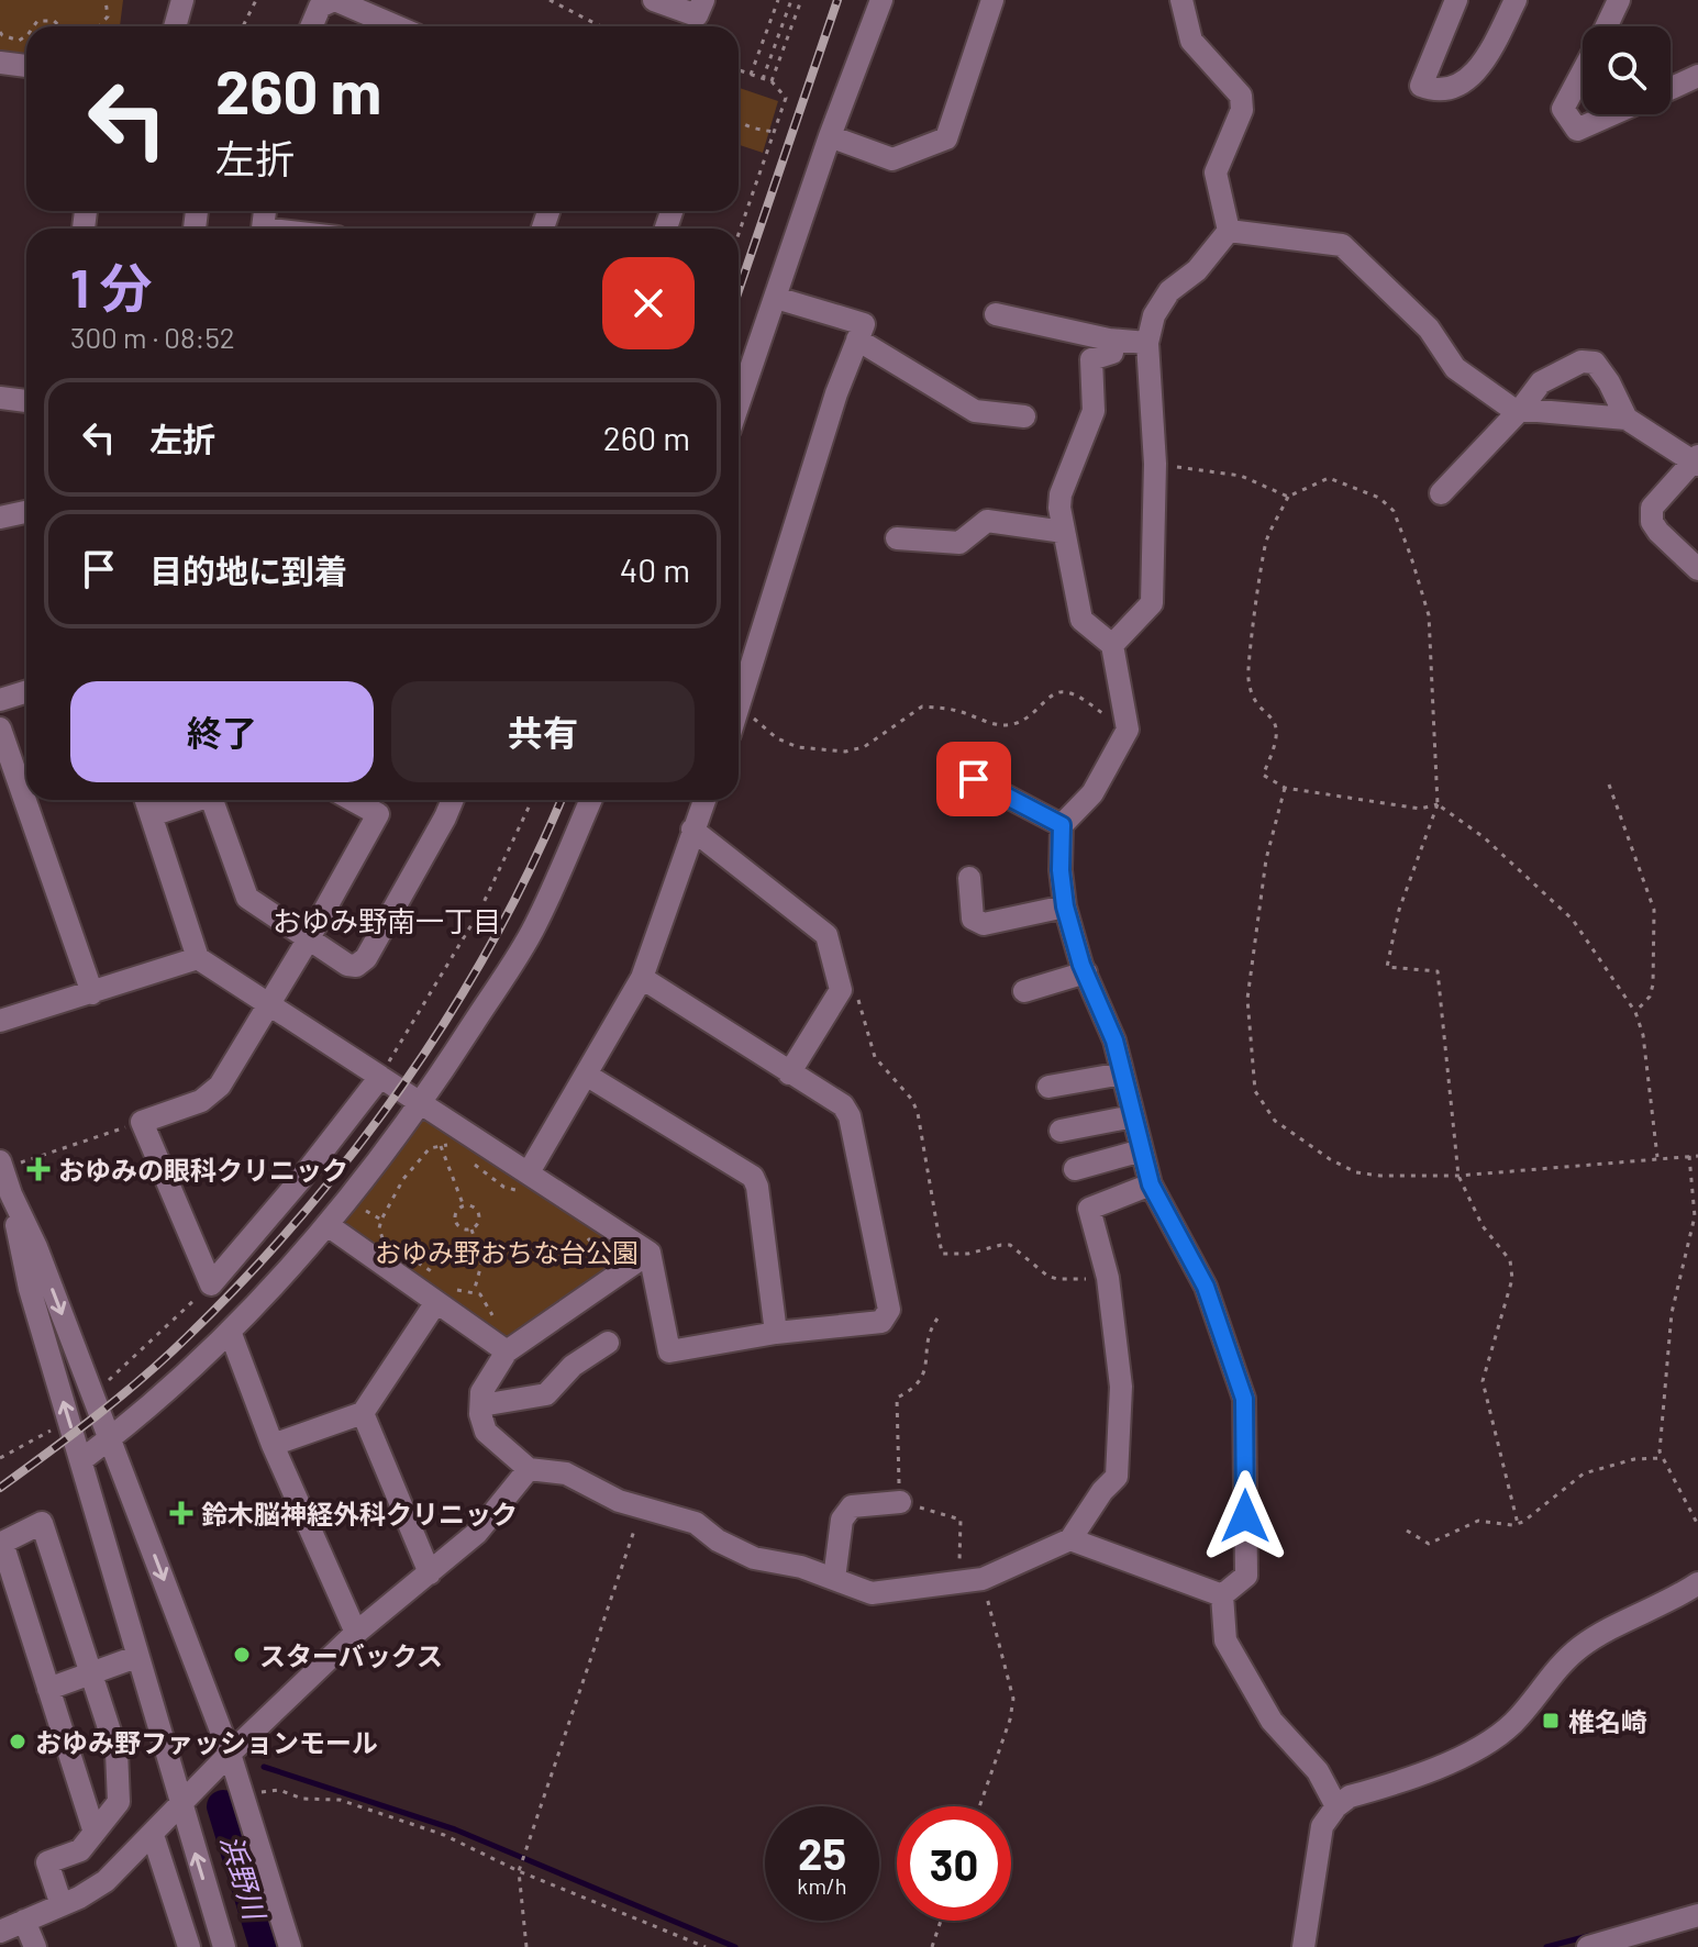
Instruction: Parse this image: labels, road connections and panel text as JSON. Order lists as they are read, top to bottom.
{
  "districts": ["おゆみ野南一丁目"],
  "water": ["浜野川"],
  "parks": ["おゆみ野おちな台公園"],
  "places": {
    "health": ["おゆみの眼科クリニック", "鈴木脳神経外科クリニック"],
    "other": ["スターバックス", "おゆみ野ファッションモール"],
    "transit": ["椎名崎"]
  },
  "page": {
    "turn": ["260 m", "左折"],
    "heading": ["1 分", "300 m · 08:52"],
    "list": [
      {
        "name": "左折",
        "value": "260 m"
      },
      {
        "name": "目的地に到着",
        "value": "40 m"
      }
    ],
    "buttons": ["終了", "共有"],
    "speed": "25 km/h",
    "limit": "30"
  }
}
